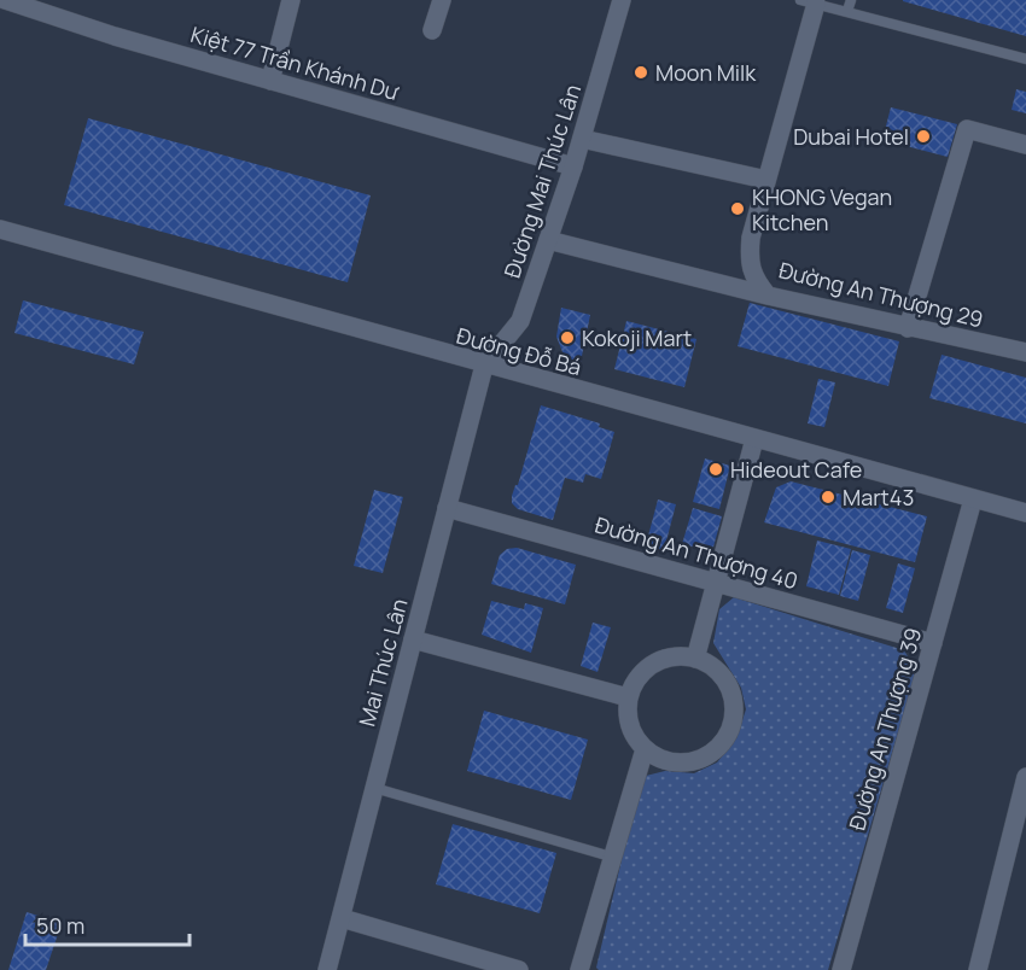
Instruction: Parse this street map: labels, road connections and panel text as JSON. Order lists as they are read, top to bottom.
{
  "streets": {
    "street": [
      "Kiệt 77 Trần Khánh Dư",
      "Đường Mai Thúc Lân",
      "Đường An Thượng 29",
      "Đường Đỗ Bá",
      "Đường An Thượng 40",
      "Mai Thúc Lân",
      "Đường An Thượng 39"
    ]
  },
  "crossings": [
    ["Kiệt 77 Trần Khánh Dư", "Đường Mai Thúc Lân"],
    ["Đường Mai Thúc Lân", "Đường Đỗ Bá"],
    ["Đường Mai Thúc Lân", "Mai Thúc Lân"],
    ["Đường Đỗ Bá", "Mai Thúc Lân"],
    ["Đường Đỗ Bá", "Đường An Thượng 39"],
    ["Đường An Thượng 40", "Mai Thúc Lân"],
    ["Đường An Thượng 40", "Đường An Thượng 39"]
  ],
  "places": [
    "Moon Milk",
    "Dubai Hotel",
    "KHONG Vegan Kitchen",
    "Kokoji Mart",
    "Hideout Cafe",
    "Mart43"
  ],
  "scale_bar": "50 m"
}
